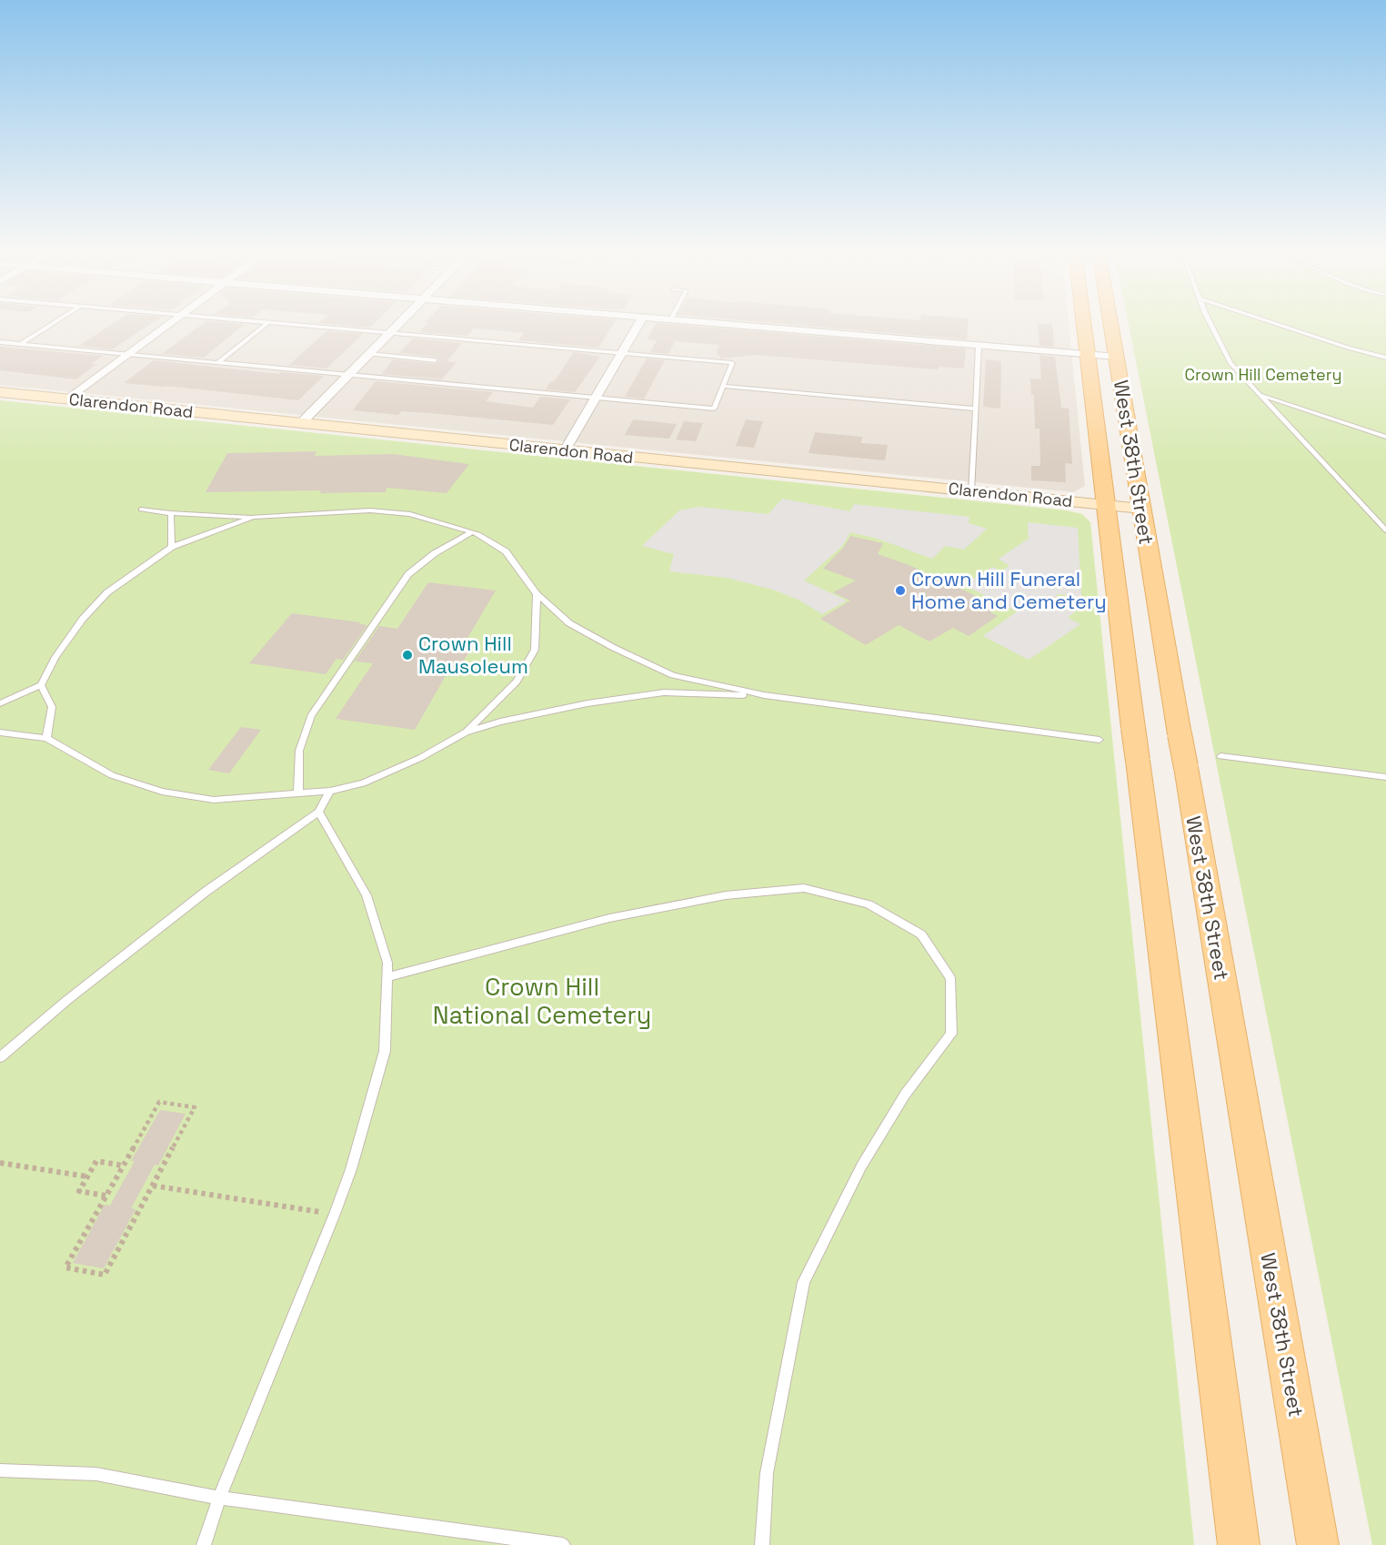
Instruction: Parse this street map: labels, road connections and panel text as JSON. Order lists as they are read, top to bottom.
{
  "streets": {
    "main road": ["West 38th Street"],
    "street": ["Clarendon Road"]
  },
  "crossings": [
    ["Clarendon Road", "West 38th Street"]
  ],
  "parks": ["Crown Hill Cemetery", "Crown Hill National Cemetery"],
  "places": ["Crown Hill Funeral Home and Cemetery", "Crown Hill Mausoleum"]
}
